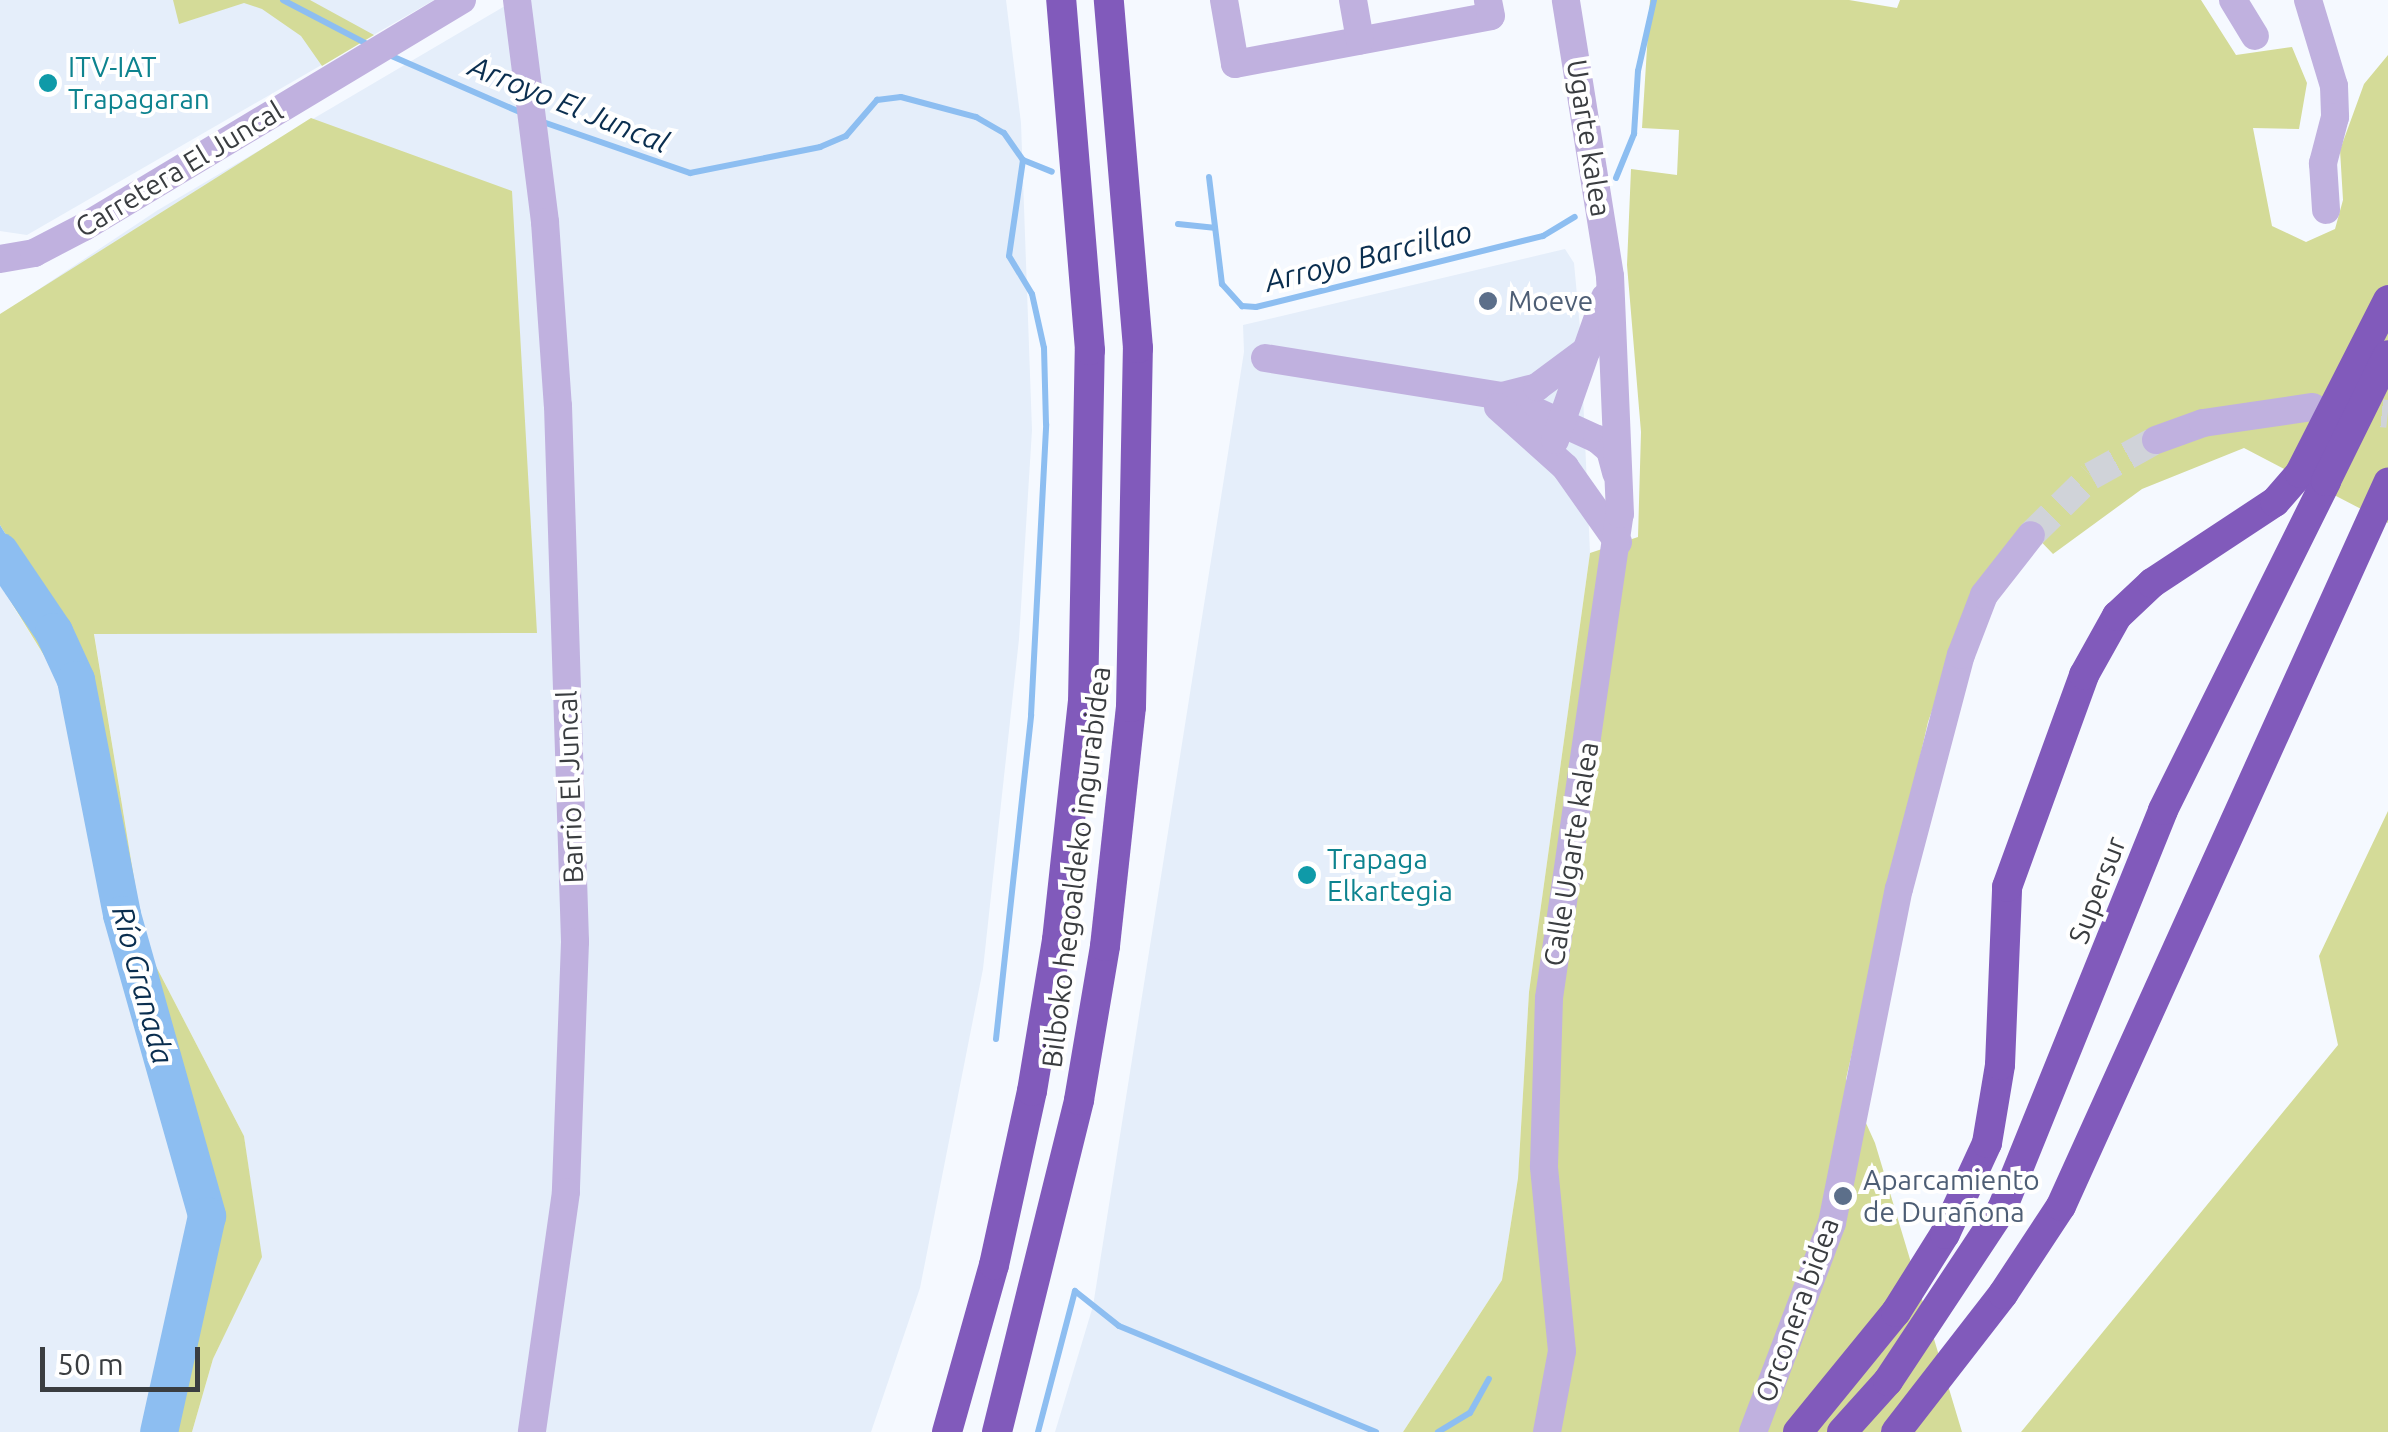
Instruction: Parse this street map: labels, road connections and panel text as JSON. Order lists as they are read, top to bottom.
{
  "streets": {
    "highway": ["Bilboko hegoaldeko ingurabidea", "Supersur"],
    "street": [
      "Ugarte kalea",
      "Carretera El Juncal",
      "Barrio El Juncal",
      "Calle Ugarte kalea",
      "Orconera bidea"
    ]
  },
  "crossings": [
    ["Ugarte kalea", "Calle Ugarte kalea"]
  ],
  "water": ["Arroyo El Juncal", "Arroyo Barcillao", "Río Granada"],
  "places": [
    "ITV-IAT Trapagaran",
    "Moeve",
    "Trapaga Elkartegia",
    "Aparcamiento de Durañona"
  ],
  "scale_bar": "50 m"
}
